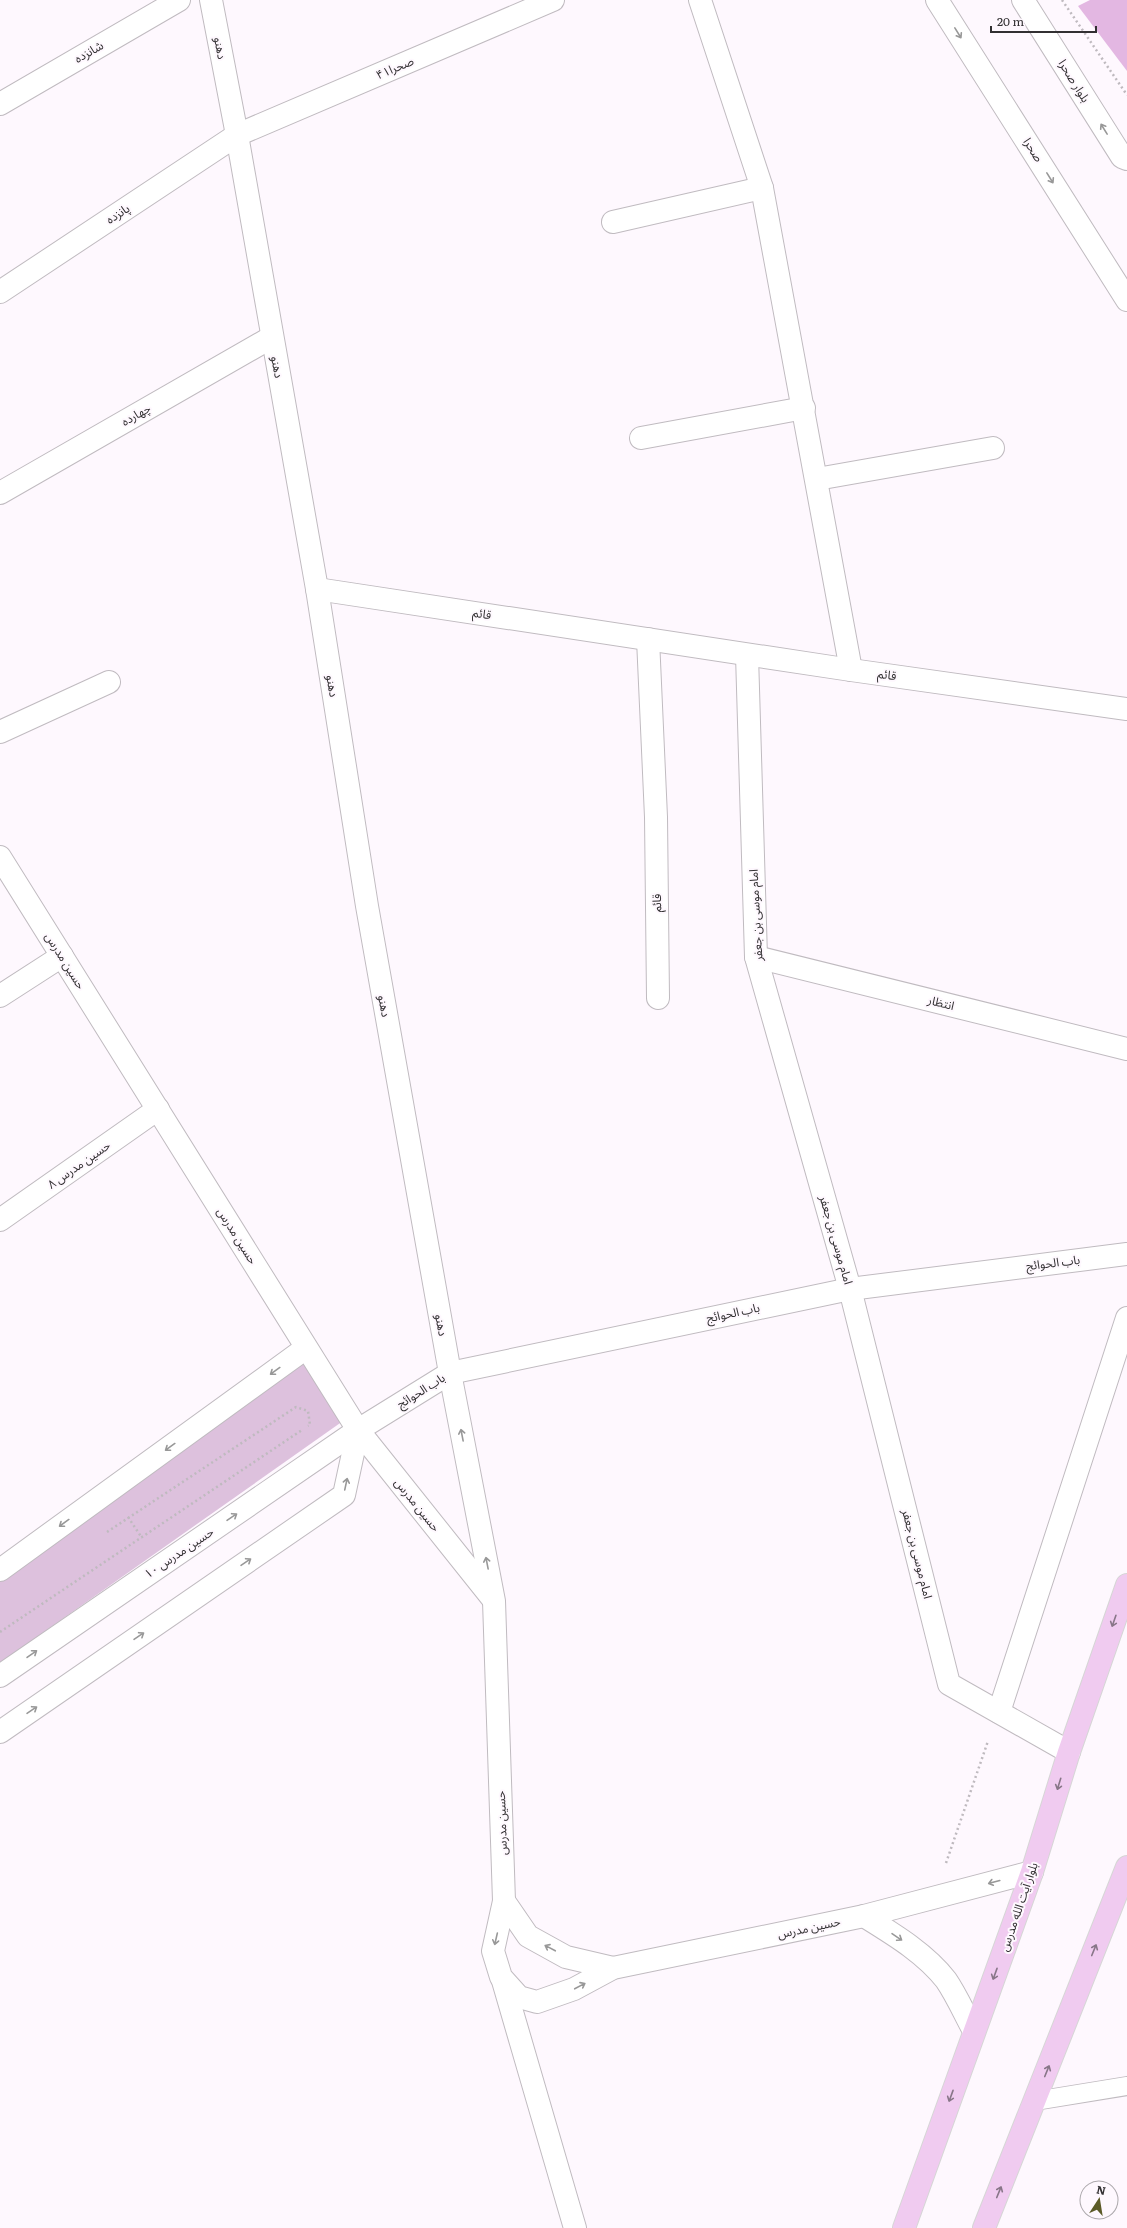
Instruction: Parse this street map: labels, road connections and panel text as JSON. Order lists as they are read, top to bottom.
{
  "streets": {
    "main road": ["بلوار آیت الله مدرس"],
    "street": [
      "دهنو",
      "شانزده",
      "صحرا۴۱",
      "بلوار صحرا",
      "صحرا",
      "پانزده",
      "چهارده",
      "قائم",
      "امام موسی بن جعفر",
      "حسین مدرس",
      "انتظار",
      "حسین مدرس ۸",
      "باب الحوائج",
      "حسین مدرس ۱۰"
    ]
  },
  "crossings": [
    ["دهنو", "صحرا۴۱"],
    ["دهنو", "پانزده"],
    ["دهنو", "چهارده"],
    ["دهنو", "قائم"],
    ["دهنو", "حسین مدرس"],
    ["دهنو", "باب الحوائج"],
    ["صحرا۴۱", "پانزده"],
    ["قائم", "امام موسی بن جعفر"],
    ["امام موسی بن جعفر", "انتظار"],
    ["امام موسی بن جعفر", "باب الحوائج"],
    ["امام موسی بن جعفر", "بلوار آیت الله مدرس"],
    ["حسین مدرس", "حسین مدرس ۸"],
    ["حسین مدرس", "باب الحوائج"],
    ["حسین مدرس", "حسین مدرس ۱۰"],
    ["حسین مدرس", "بلوار آیت الله مدرس"],
    ["باب الحوائج", "حسین مدرس ۱۰"]
  ],
  "one_way": ["بلوار صحرا", "صحرا"],
  "scale_bar": "20 m",
  "north": "top"
}
